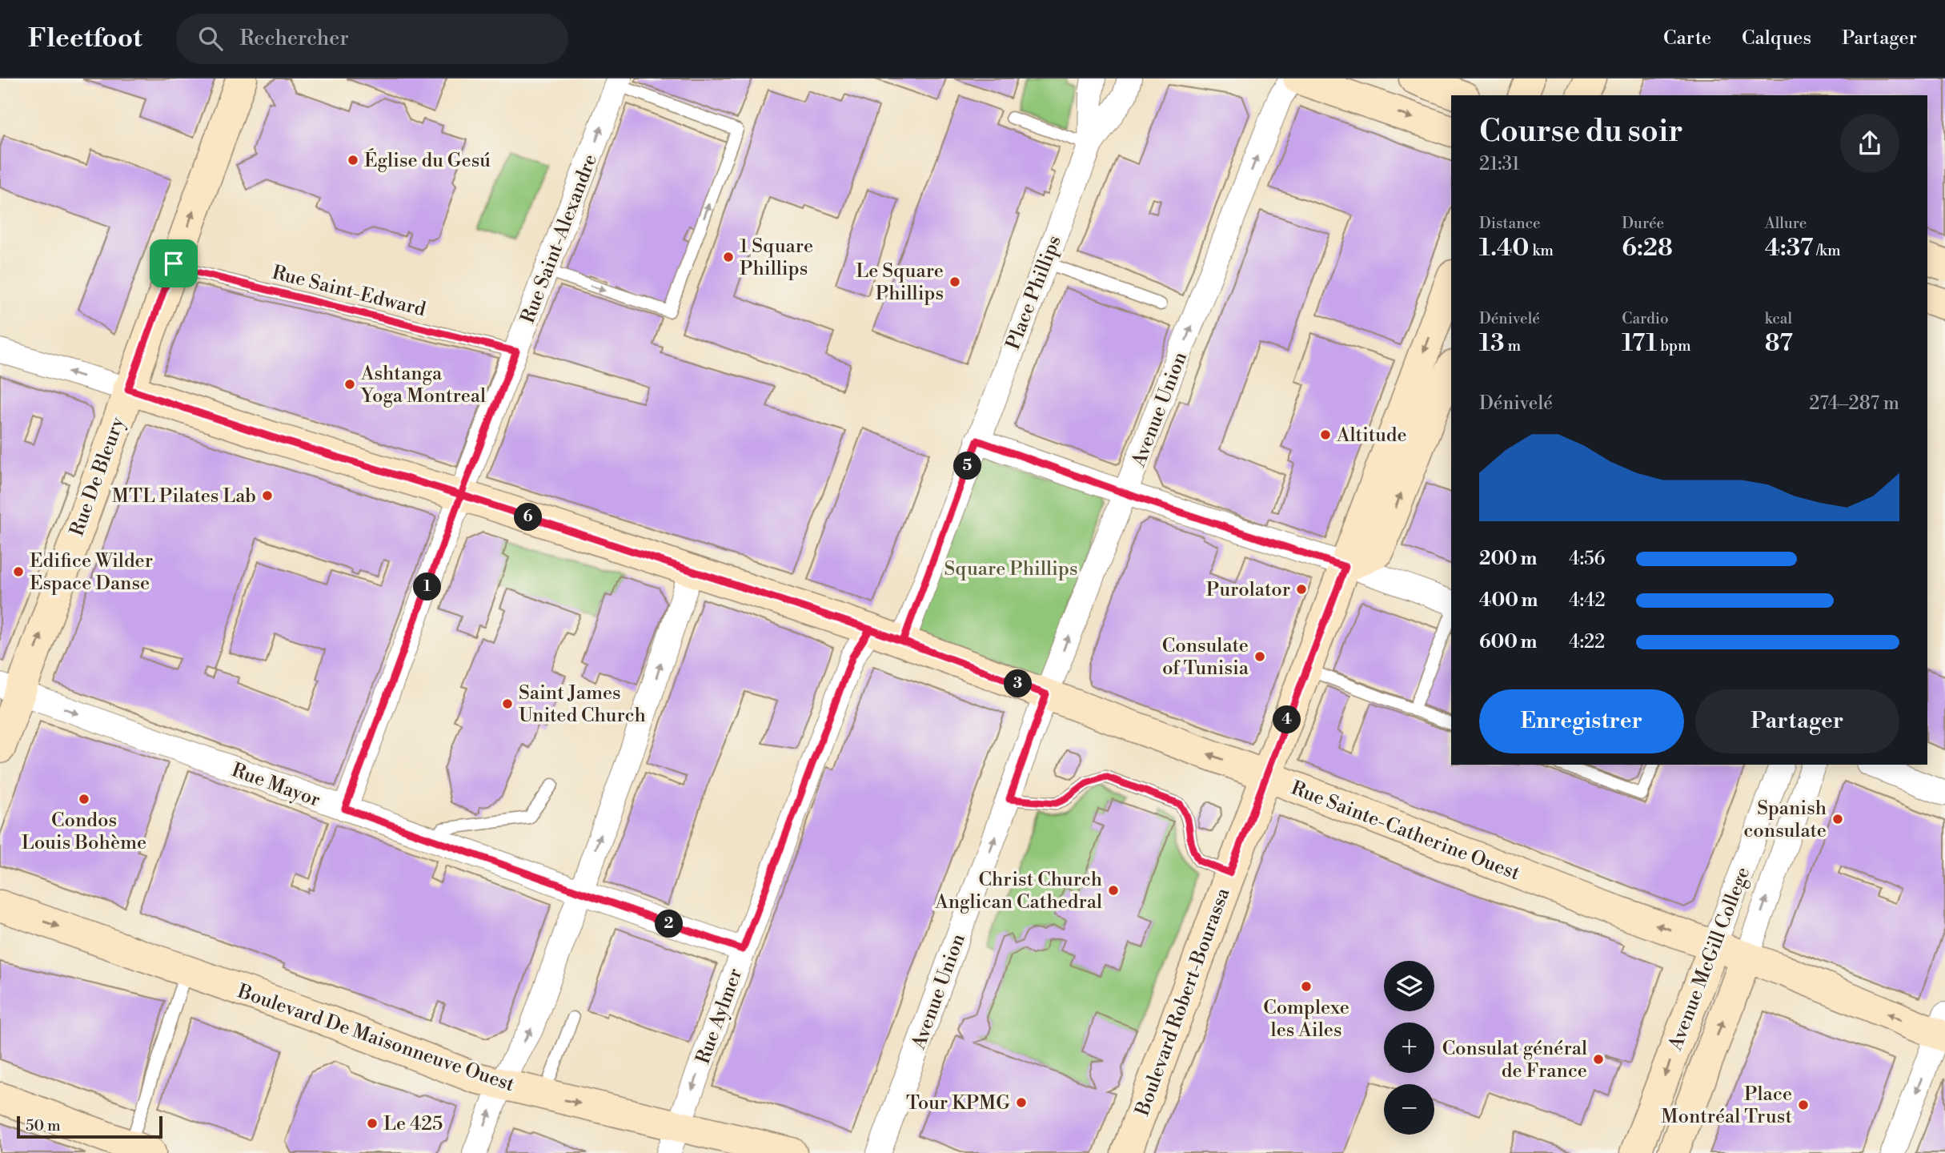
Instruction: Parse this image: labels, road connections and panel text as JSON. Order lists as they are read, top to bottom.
{
  "streets": {
    "street": [
      "Rue Saint-Alexandre",
      "Place Phillips",
      "Avenue Union",
      "Rue De Bleury",
      "Rue Mayor",
      "Rue Sainte-Catherine Ouest",
      "Avenue McGill College",
      "Boulevard Robert-Bourassa",
      "Rue Aylmer",
      "Boulevard De Maisonneuve Ouest"
    ],
    "lane": ["Rue Saint-Edward"]
  },
  "crossings": [
    ["Rue Saint-Alexandre", "Rue Saint-Edward"],
    ["Rue Saint-Alexandre", "Rue Mayor"],
    ["Rue Saint-Alexandre", "Rue Sainte-Catherine Ouest"],
    ["Rue Saint-Edward", "Rue De Bleury"],
    ["Place Phillips", "Rue Sainte-Catherine Ouest"],
    ["Avenue Union", "Rue Sainte-Catherine Ouest"],
    ["Rue De Bleury", "Rue Mayor"],
    ["Rue De Bleury", "Rue Sainte-Catherine Ouest"],
    ["Rue Mayor", "Rue Aylmer"],
    ["Rue Sainte-Catherine Ouest", "Avenue McGill College"],
    ["Rue Sainte-Catherine Ouest", "Boulevard Robert-Bourassa"],
    ["Rue Sainte-Catherine Ouest", "Rue Aylmer"],
    ["Rue Aylmer", "Boulevard De Maisonneuve Ouest"]
  ],
  "one_way": ["Avenue Union", "Rue De Bleury", "Rue Mayor"],
  "parks": ["Square Phillips"],
  "places": [
    "Église du Gesú",
    "1 Square Phillips",
    "Le Square Phillips",
    "Ashtanga Yoga Montreal",
    "Altitude",
    "MTL Pilates Lab",
    "Edifice Wilder Espace Danse",
    "Purolator",
    "Consulate of Tunisia",
    "Saint James United Church",
    "Condos Louis Bohème",
    "Spanish consulate",
    "Christ Church Anglican Cathedral",
    "Complexe les Ailes",
    "Consulat général de France",
    "Tour KPMG",
    "Place Montréal Trust",
    "Le 425"
  ],
  "scale_bar": "50 m",
  "page": {
    "header": "Fleetfoot",
    "search": "Rechercher",
    "nav": ["Carte", "Calques", "Partager"],
    "heading": ["Course du soir", "21:31"],
    "stats": [
      ["Distance", "1.40 km"],
      ["Durée", "6:28"],
      ["Allure", "4:37 /km"],
      ["Dénivelé", "13 m"],
      ["Cardio", "171 bpm"],
      ["kcal", "87"]
    ],
    "chart": ["Dénivelé", "274–287 m"],
    "pins": [
      "5",
      "6",
      "1",
      "3",
      "4",
      "2"
    ],
    "list": [
      {
        "name": "200 m",
        "note": "4:56"
      },
      {
        "name": "400 m",
        "note": "4:42"
      },
      {
        "name": "600 m",
        "note": "4:22"
      }
    ],
    "buttons": ["Enregistrer", "Partager"],
    "map_buttons": ["+", "−"],
    "scale": "50 m"
  }
}
